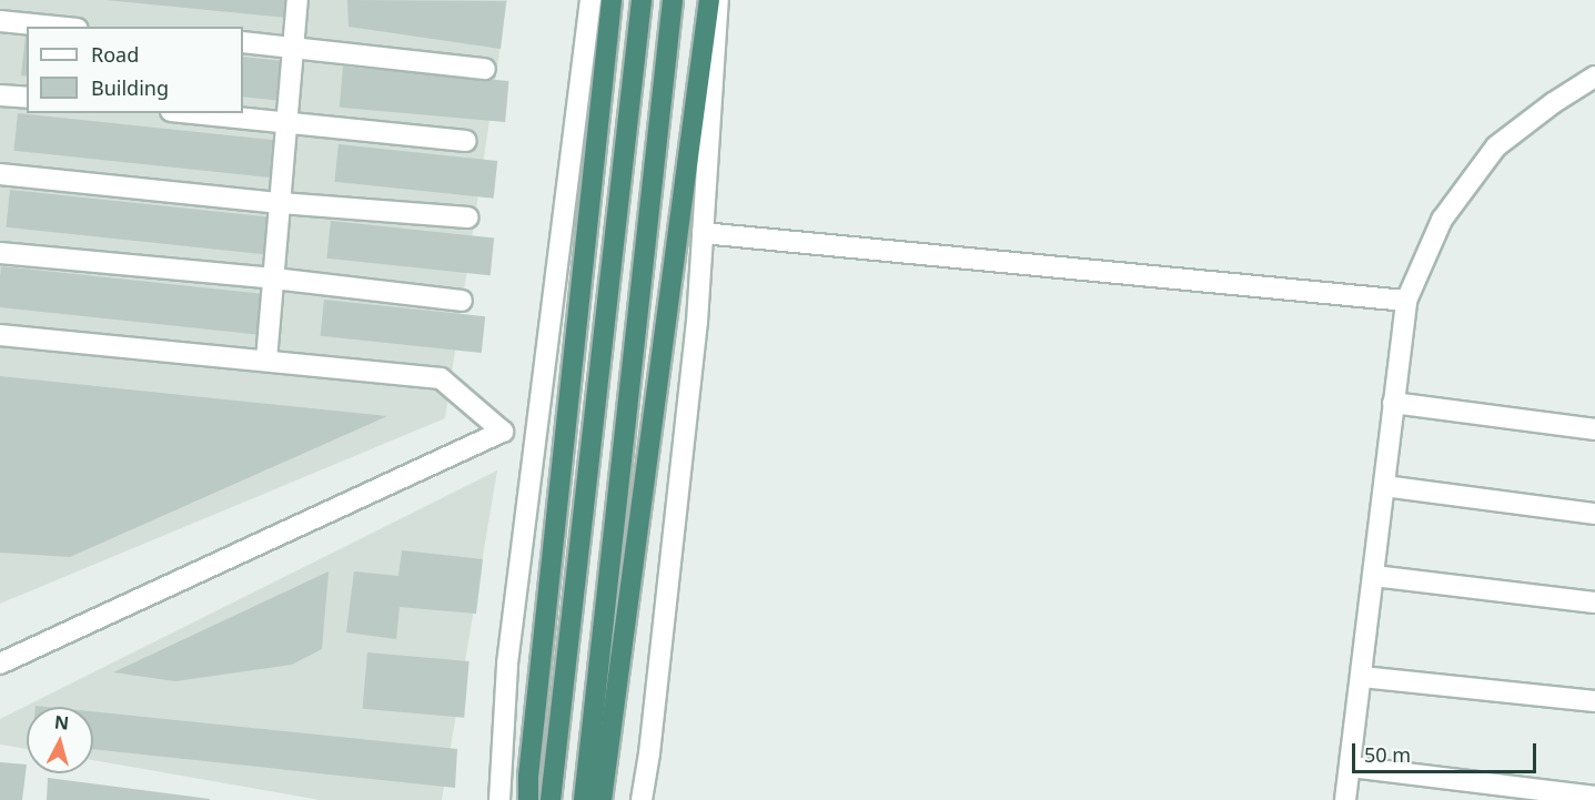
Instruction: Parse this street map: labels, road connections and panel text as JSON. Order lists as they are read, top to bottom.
{
  "legend": ["Road", "Building"],
  "scale_bar": "50 m",
  "north": "top"
}
